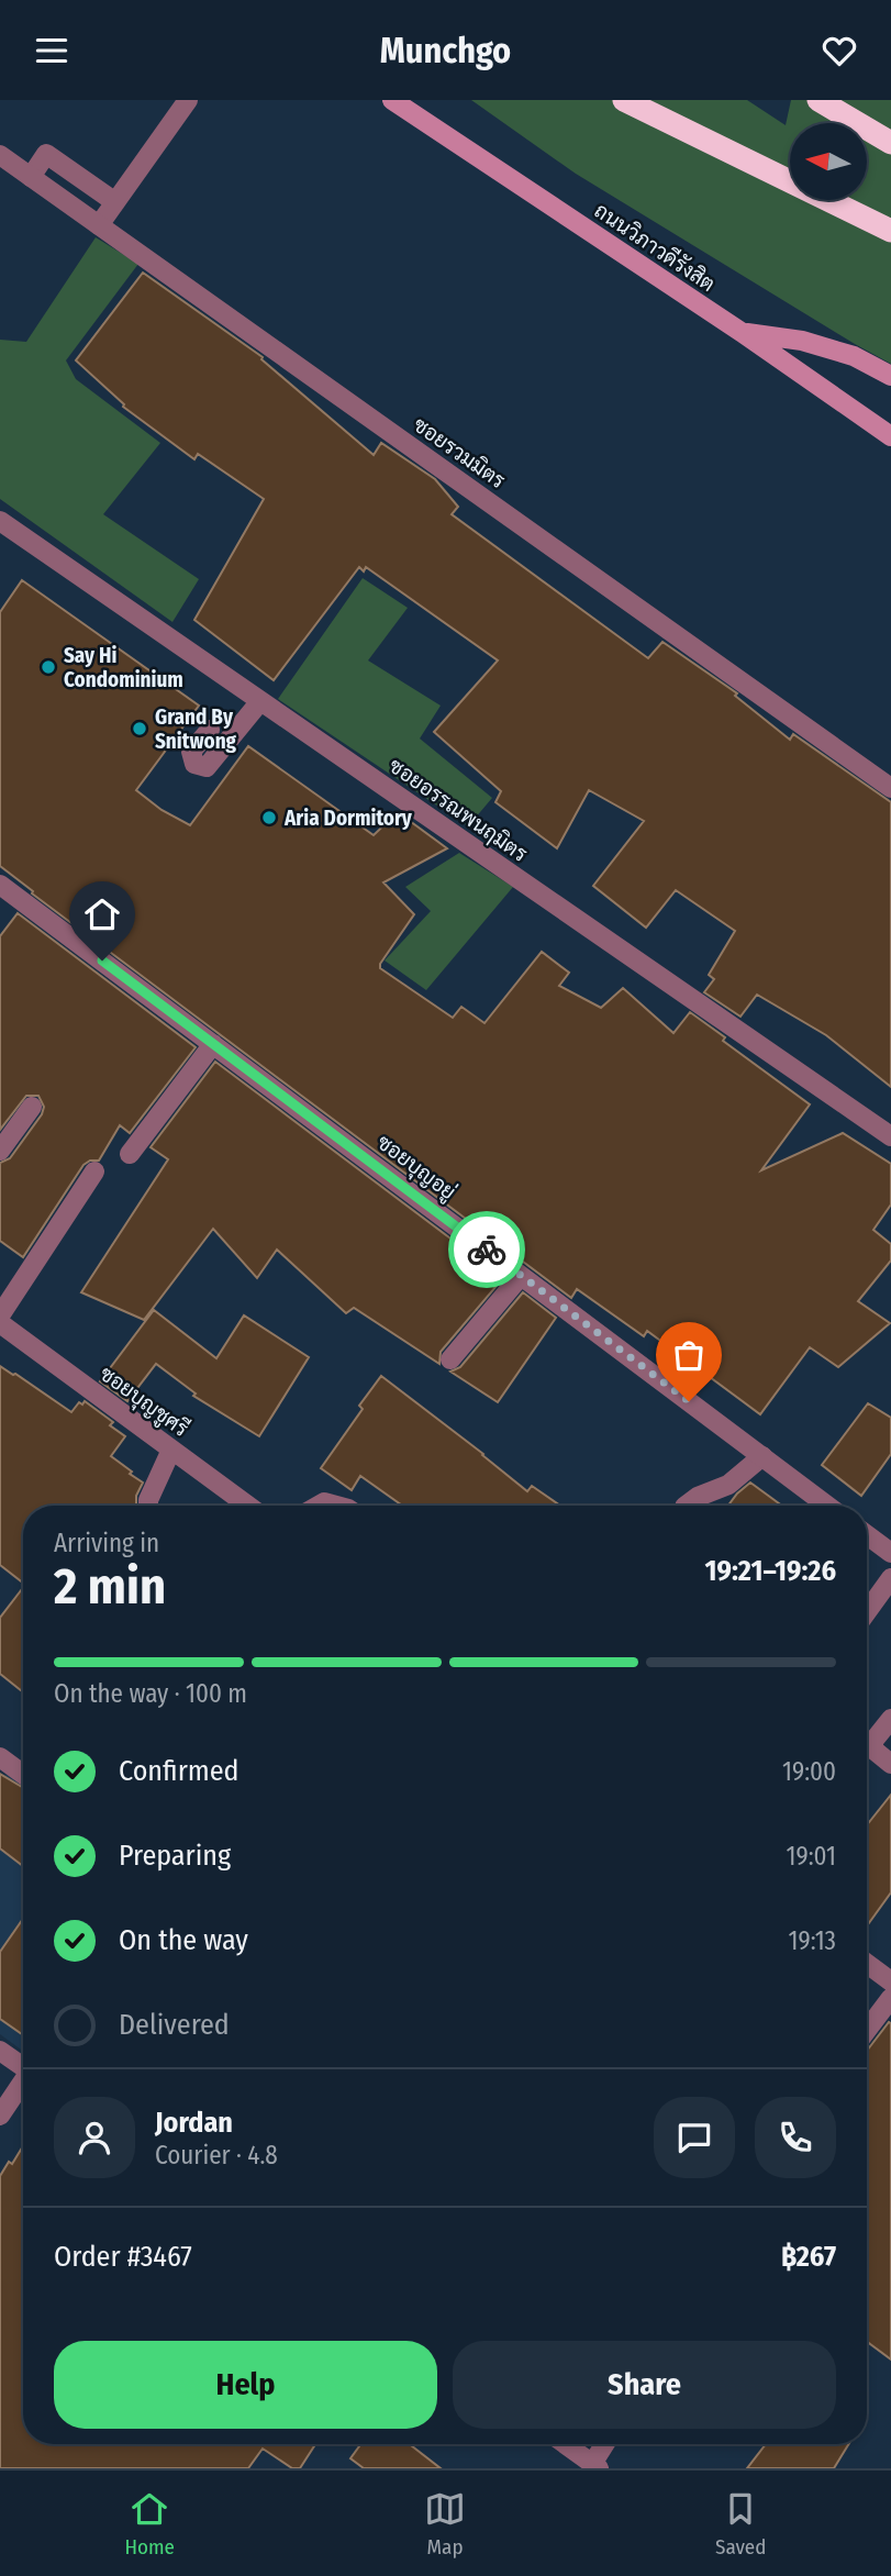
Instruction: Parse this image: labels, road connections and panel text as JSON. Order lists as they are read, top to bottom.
{
  "streets": {
    "main road": ["ถนนวิภาวดีรังสิต"],
    "street": [
      "ซอยรวมมิตร",
      "ซอยอรรณพนฤมิตร",
      "ซอยบุญอยู่",
      "ซอยบุญชูศรี"
    ]
  },
  "places": ["Say Hi Condominium", "Grand By Snitwong", "Aria Dormitory"],
  "north": "left",
  "page": {
    "header": "Munchgo",
    "heading": ["2 min", "Arriving in", "19:21–19:26"],
    "panel": [
      "Jordan",
      "Courier · 4.8",
      "Order #3467",
      "฿267"
    ],
    "bar": "On the way · 100 m",
    "list": [
      ["Confirmed", "19:00"],
      ["Preparing", "19:01"],
      ["On the way", "19:13"],
      "Delivered"
    ],
    "buttons": ["Help", "Share"],
    "tabs": ["Home", "Map", "Saved"]
  }
}
